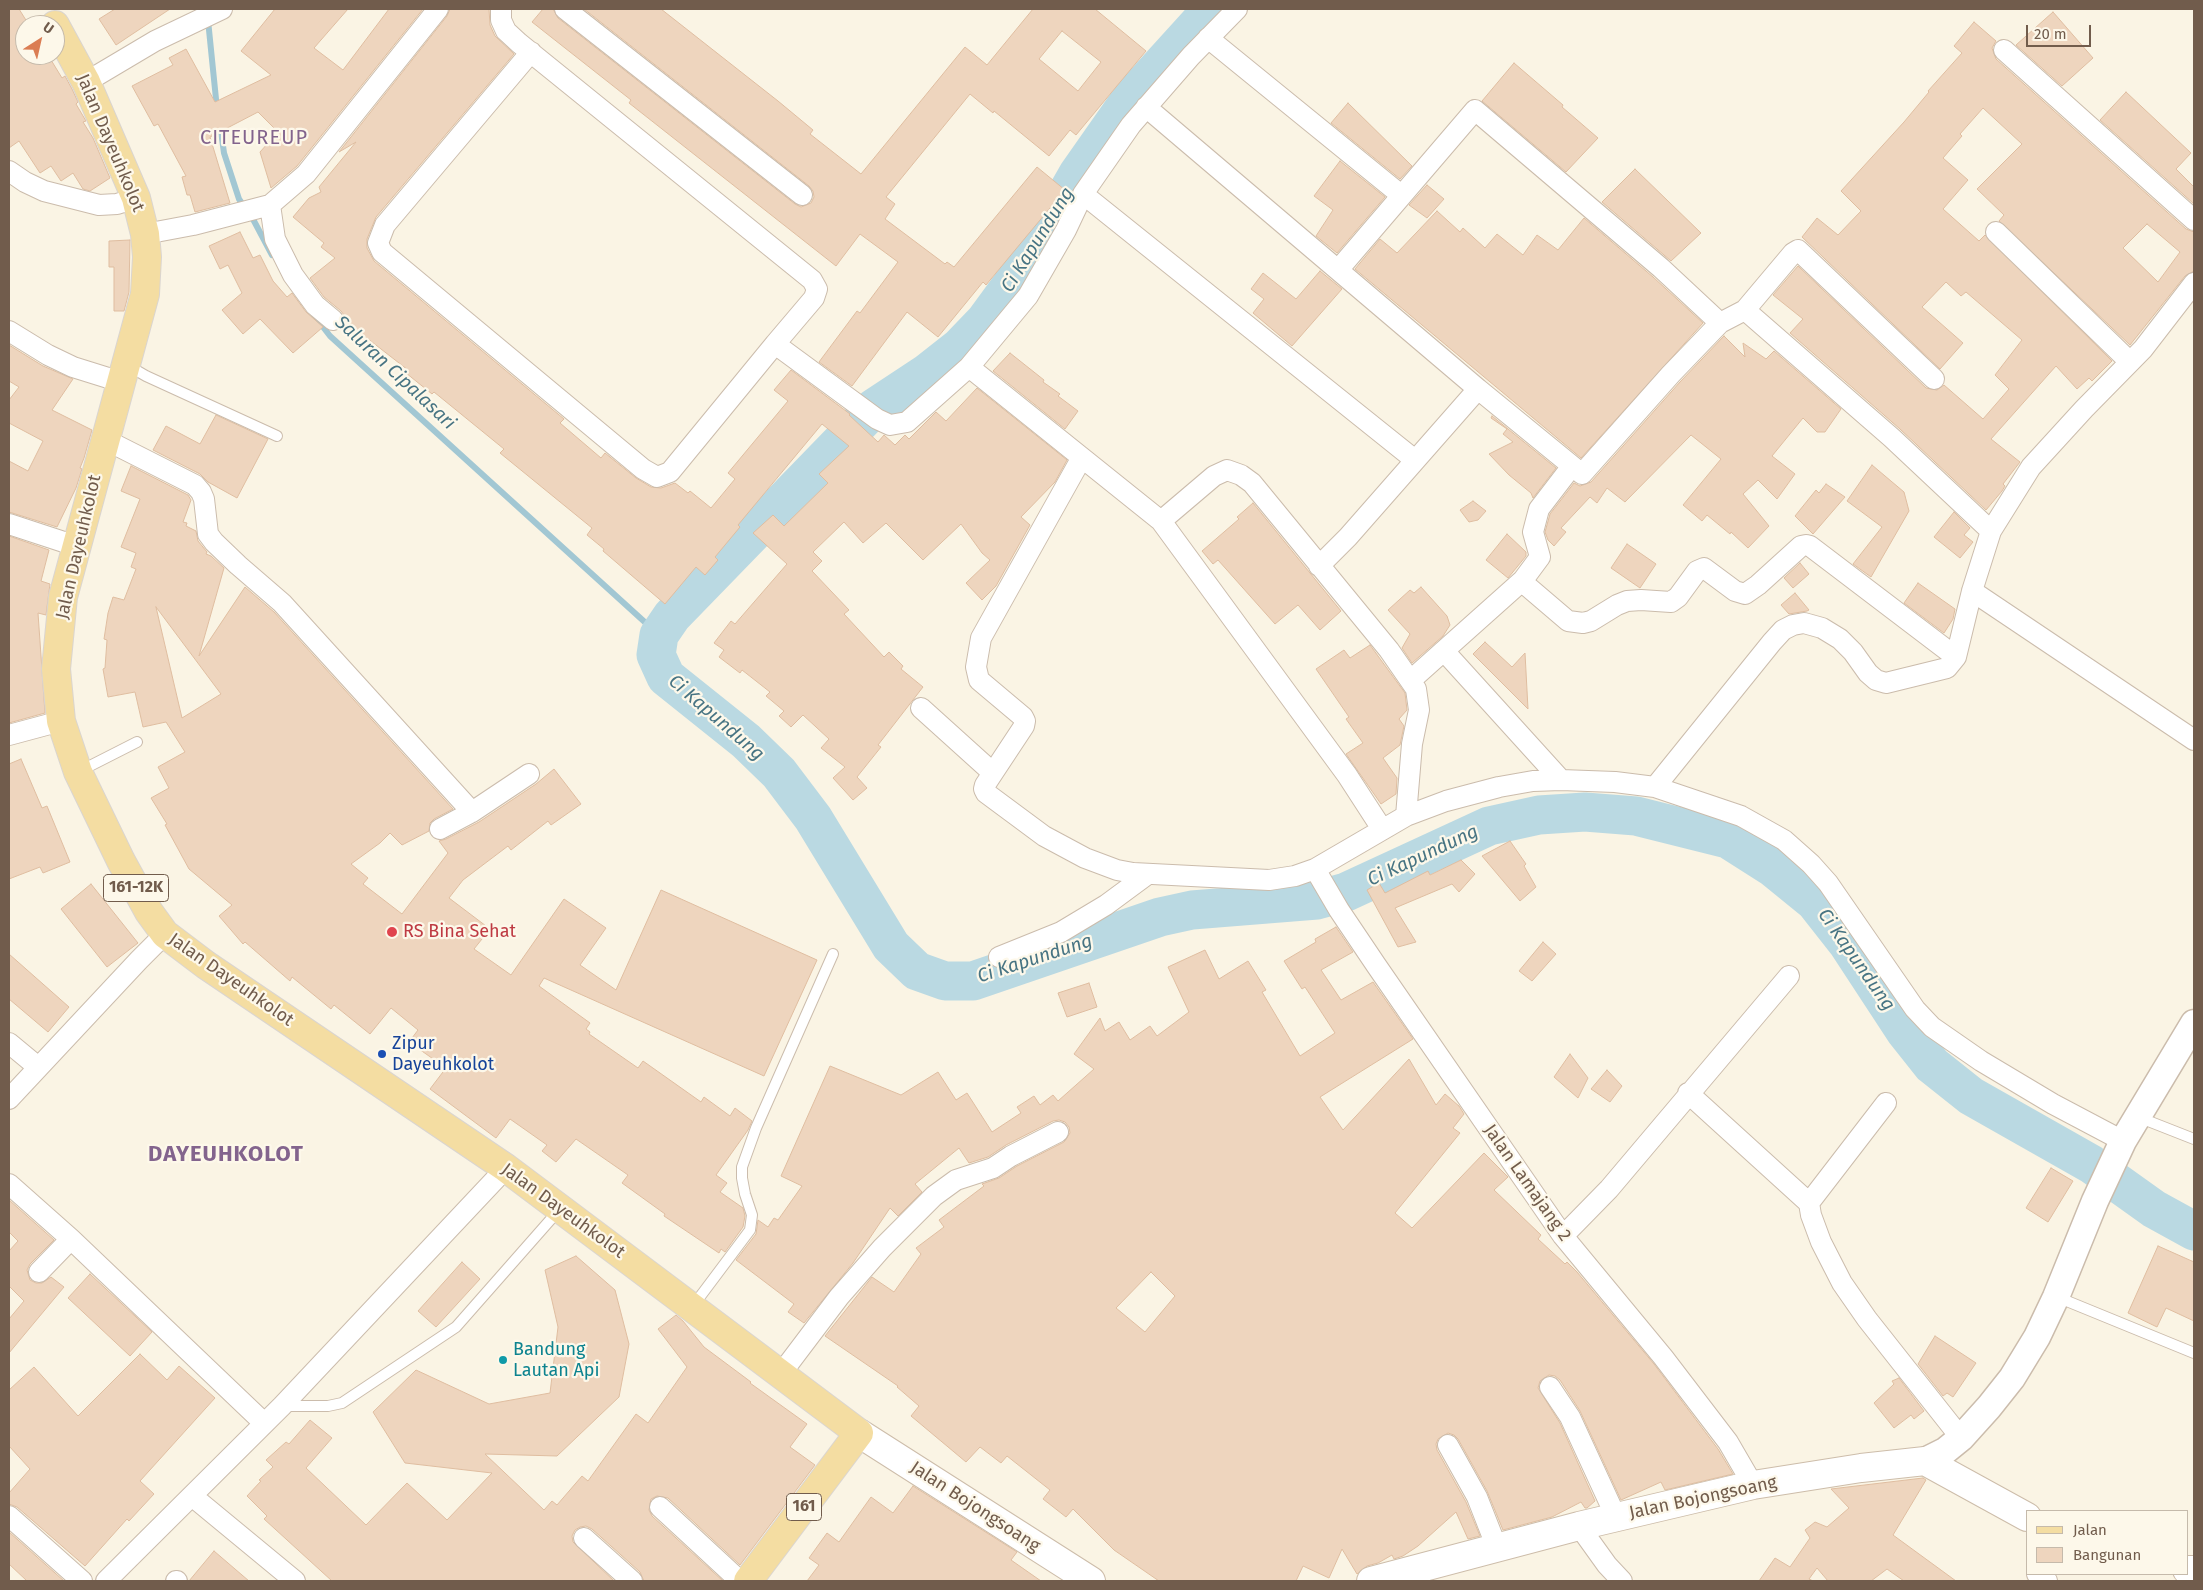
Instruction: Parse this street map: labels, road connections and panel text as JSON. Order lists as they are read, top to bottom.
{
  "streets": {
    "main road": [
      "Jalan Dayeuhkolot",
      "161-12K",
      "Jalan Bojongsoang",
      "161"
    ],
    "street": ["Jalan Lamajang 2"]
  },
  "crossings": [
    ["Jalan Dayeuhkolot", "Jalan Bojongsoang"],
    ["Jalan Dayeuhkolot", "161"],
    ["Jalan Lamajang 2", "Jalan Bojongsoang"],
    ["Jalan Bojongsoang", "161"]
  ],
  "districts": ["CITEUREUP", "DAYEUHKOLOT"],
  "water": ["Ci Kapundung", "Saluran Cipalasari"],
  "places": ["RS Bina Sehat", "Zipur Dayeuhkolot", "Bandung Lautan Api"],
  "legend": ["Jalan", "Bangunan"],
  "scale_bar": "20 m",
  "north": "top right"
}
